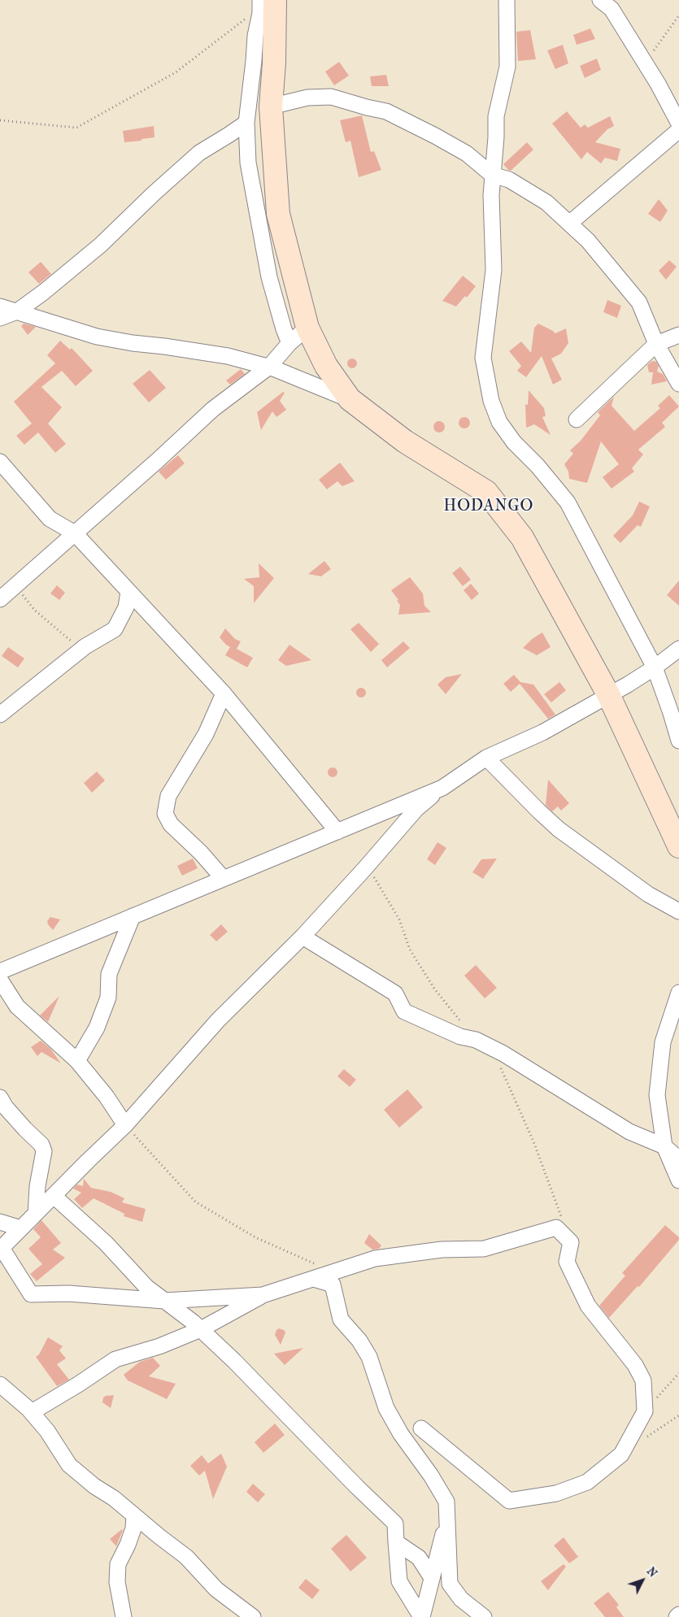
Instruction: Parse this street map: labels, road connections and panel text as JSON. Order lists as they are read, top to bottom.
{
  "districts": ["HODANGO"],
  "north": "top right"
}
